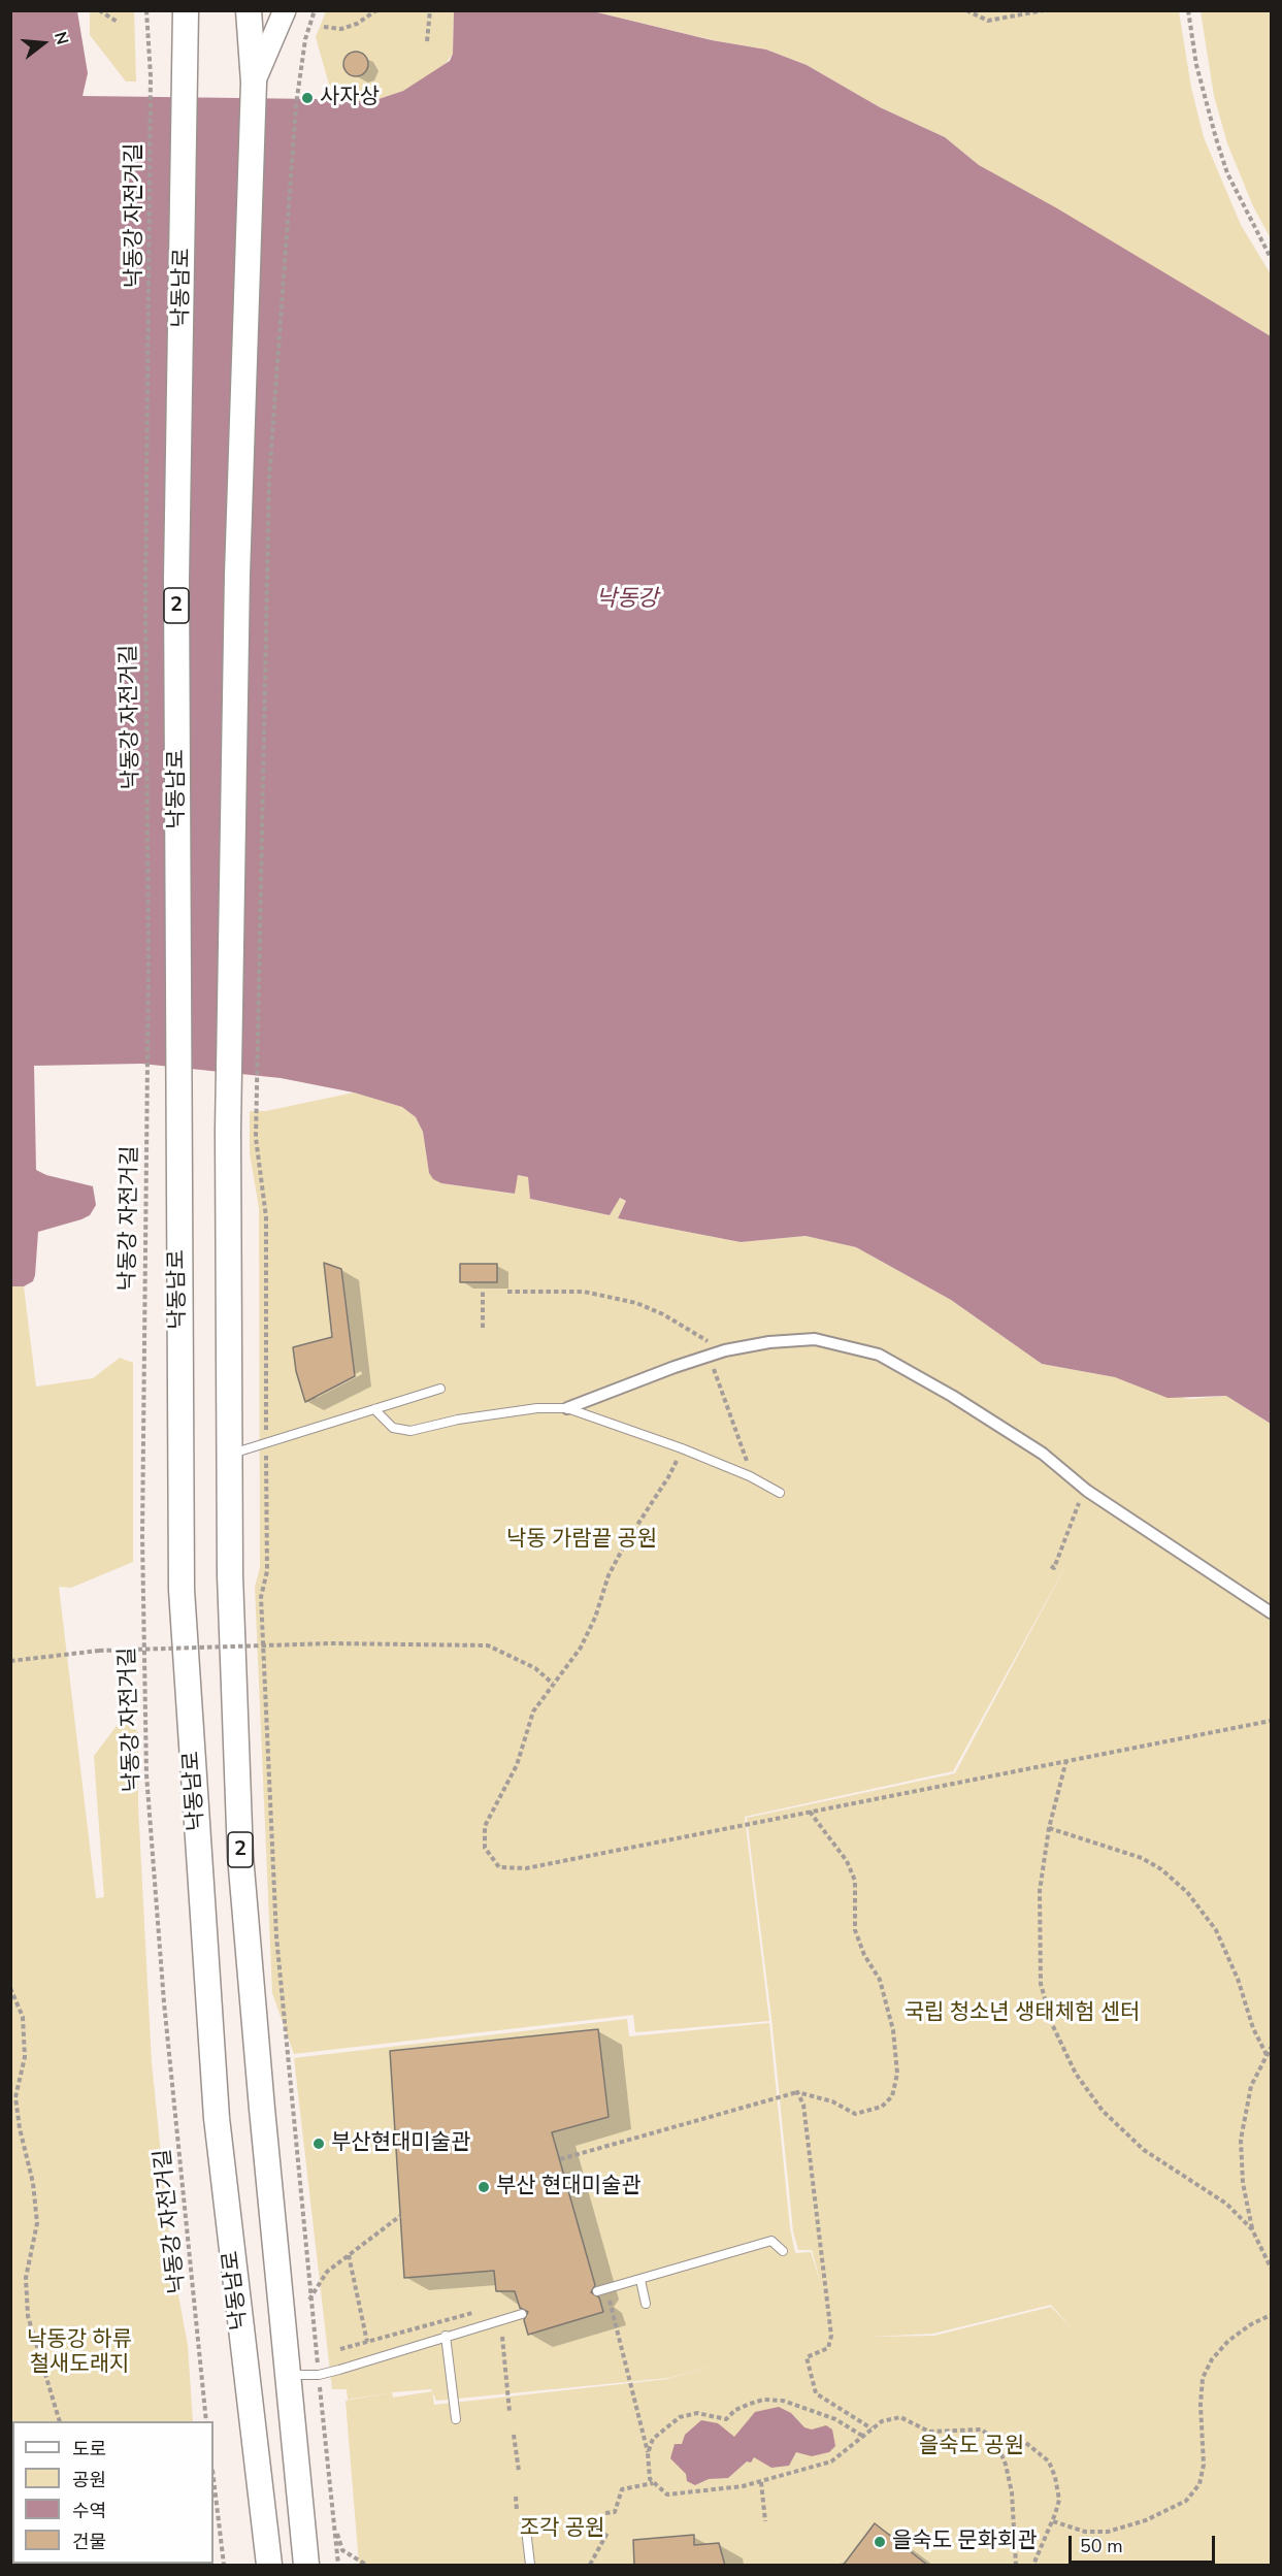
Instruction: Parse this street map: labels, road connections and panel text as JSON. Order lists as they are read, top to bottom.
{
  "streets": {
    "main road": ["낙동남로", "2"],
    "path": ["낙동강 자전거길"]
  },
  "water": ["낙동강"],
  "parks": [
    "낙동 가람끝 공원",
    "국립 청소년 생태체험 센터",
    "낙동강 하류 철새도래지",
    "을숙도 공원",
    "조각 공원"
  ],
  "places": [
    "사자상",
    "부산현대미술관",
    "부산 현대미술관",
    "을숙도 문화회관"
  ],
  "legend": [
    "도로",
    "공원",
    "수역",
    "건물"
  ],
  "scale_bar": "50 m",
  "north": "right"
}
